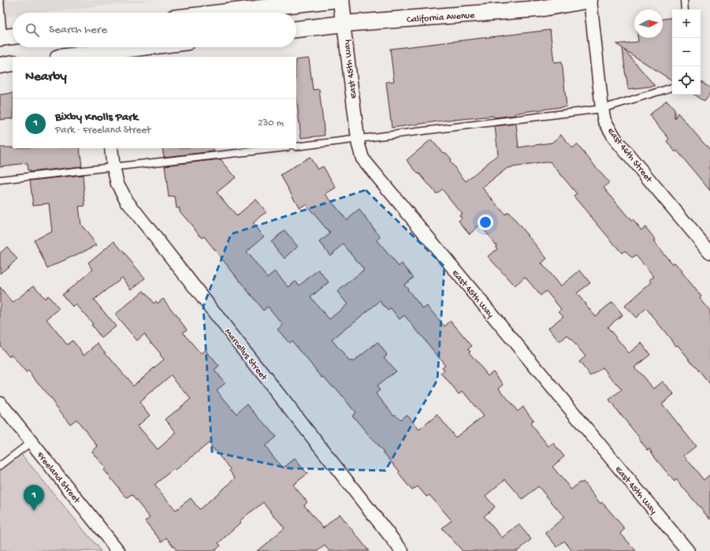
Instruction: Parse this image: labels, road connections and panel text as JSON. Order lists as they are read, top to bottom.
{
  "streets": {
    "street": [
      "California Avenue",
      "East 45th Way",
      "East 46th Street",
      "Marcellus Street",
      "Freeland Street"
    ]
  },
  "crossings": [
    ["California Avenue", "East 45th Way"],
    ["California Avenue", "East 46th Street"]
  ],
  "north": "right",
  "page": {
    "map_buttons": ["+", "−"],
    "search": "Search here",
    "heading": "Nearby",
    "list": [
      {
        "mark": "1",
        "name": "Bixby Knolls Park",
        "note": "Park · Freeland Street",
        "value": "230 m"
      }
    ],
    "pins": "1"
  }
}
